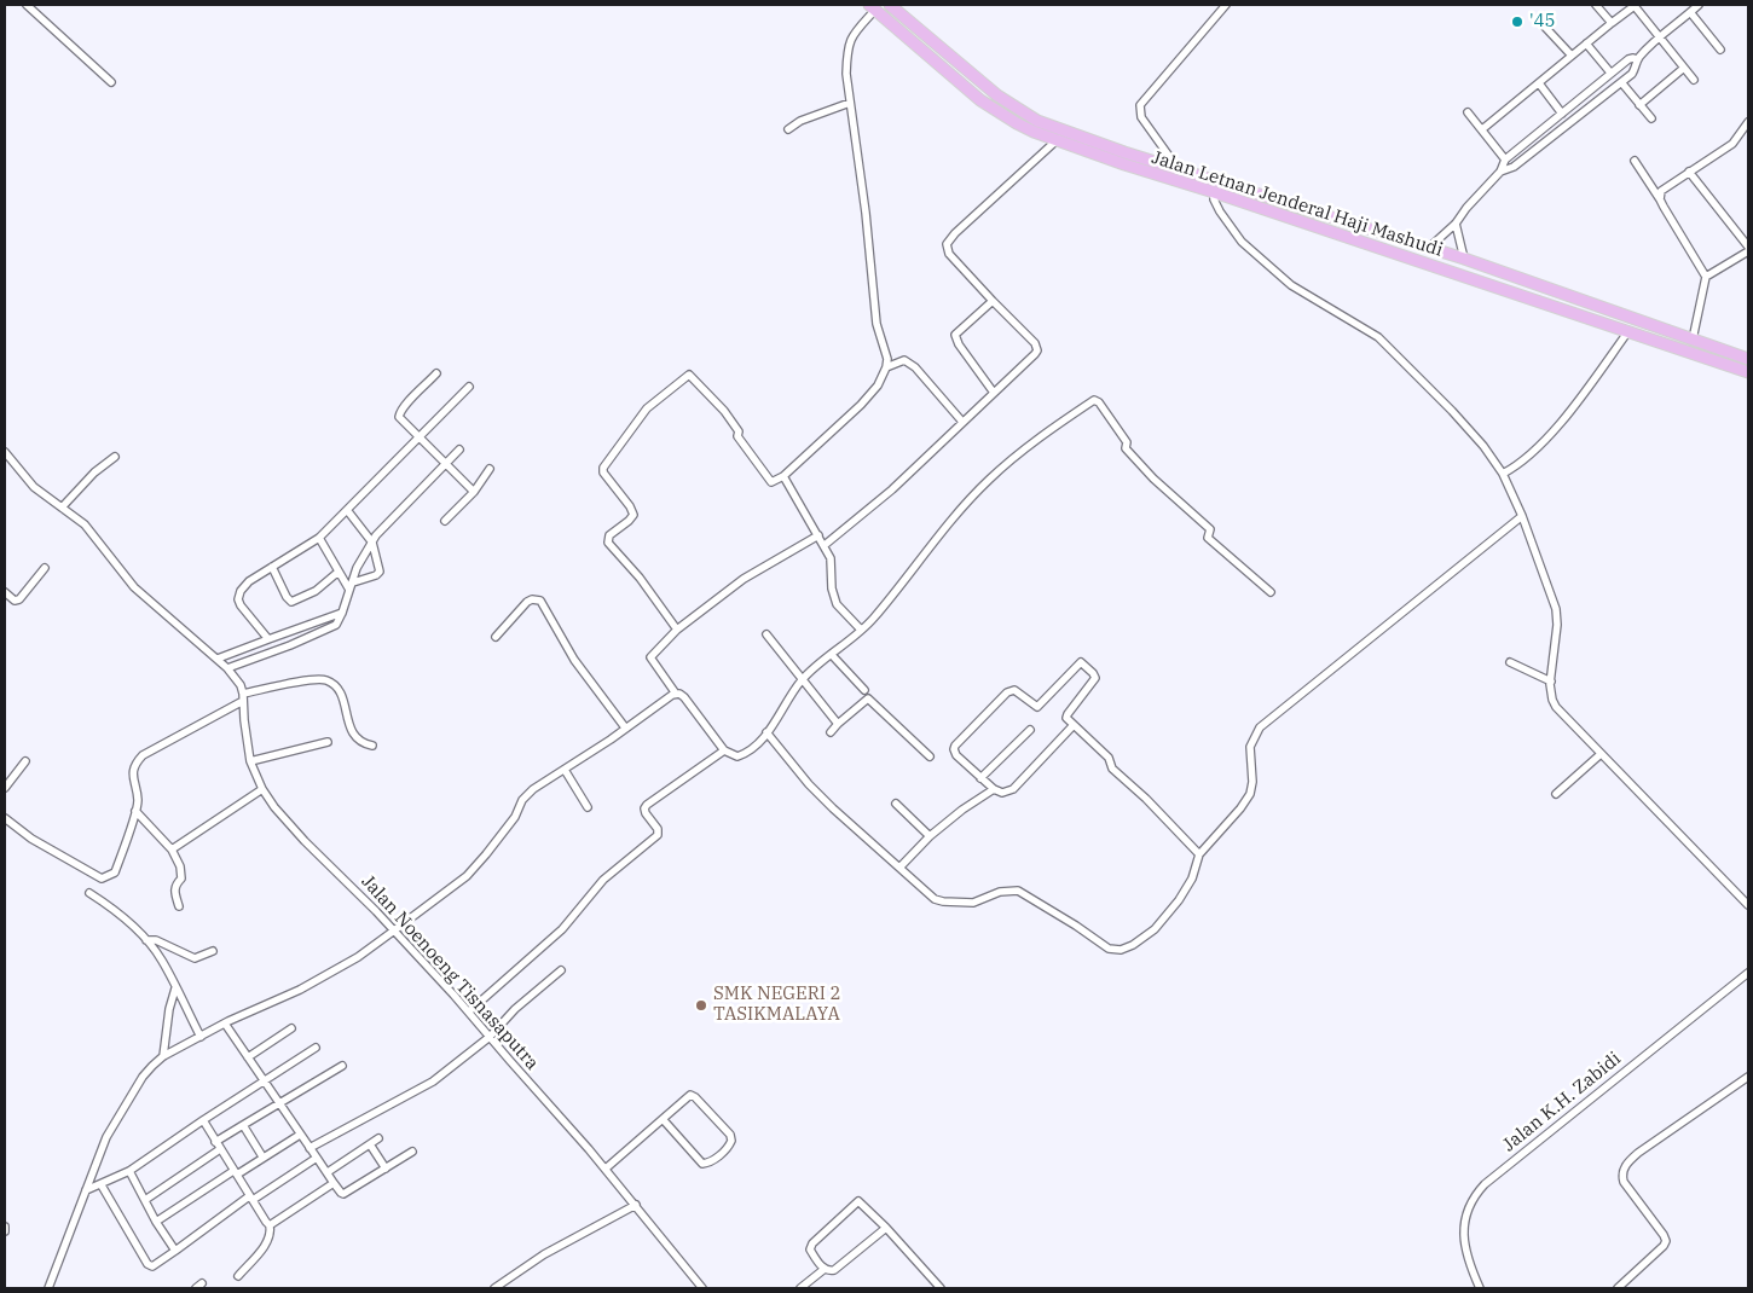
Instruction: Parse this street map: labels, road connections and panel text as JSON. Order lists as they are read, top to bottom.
{
  "streets": {
    "main road": ["Jalan Letnan Jenderal Haji Mashudi"],
    "street": ["Jalan Noenoeng Tisnasaputra", "Jalan K.H. Zabidi"]
  },
  "places": ["'45", "SMK NEGERI 2 TASIKMALAYA"]
}
